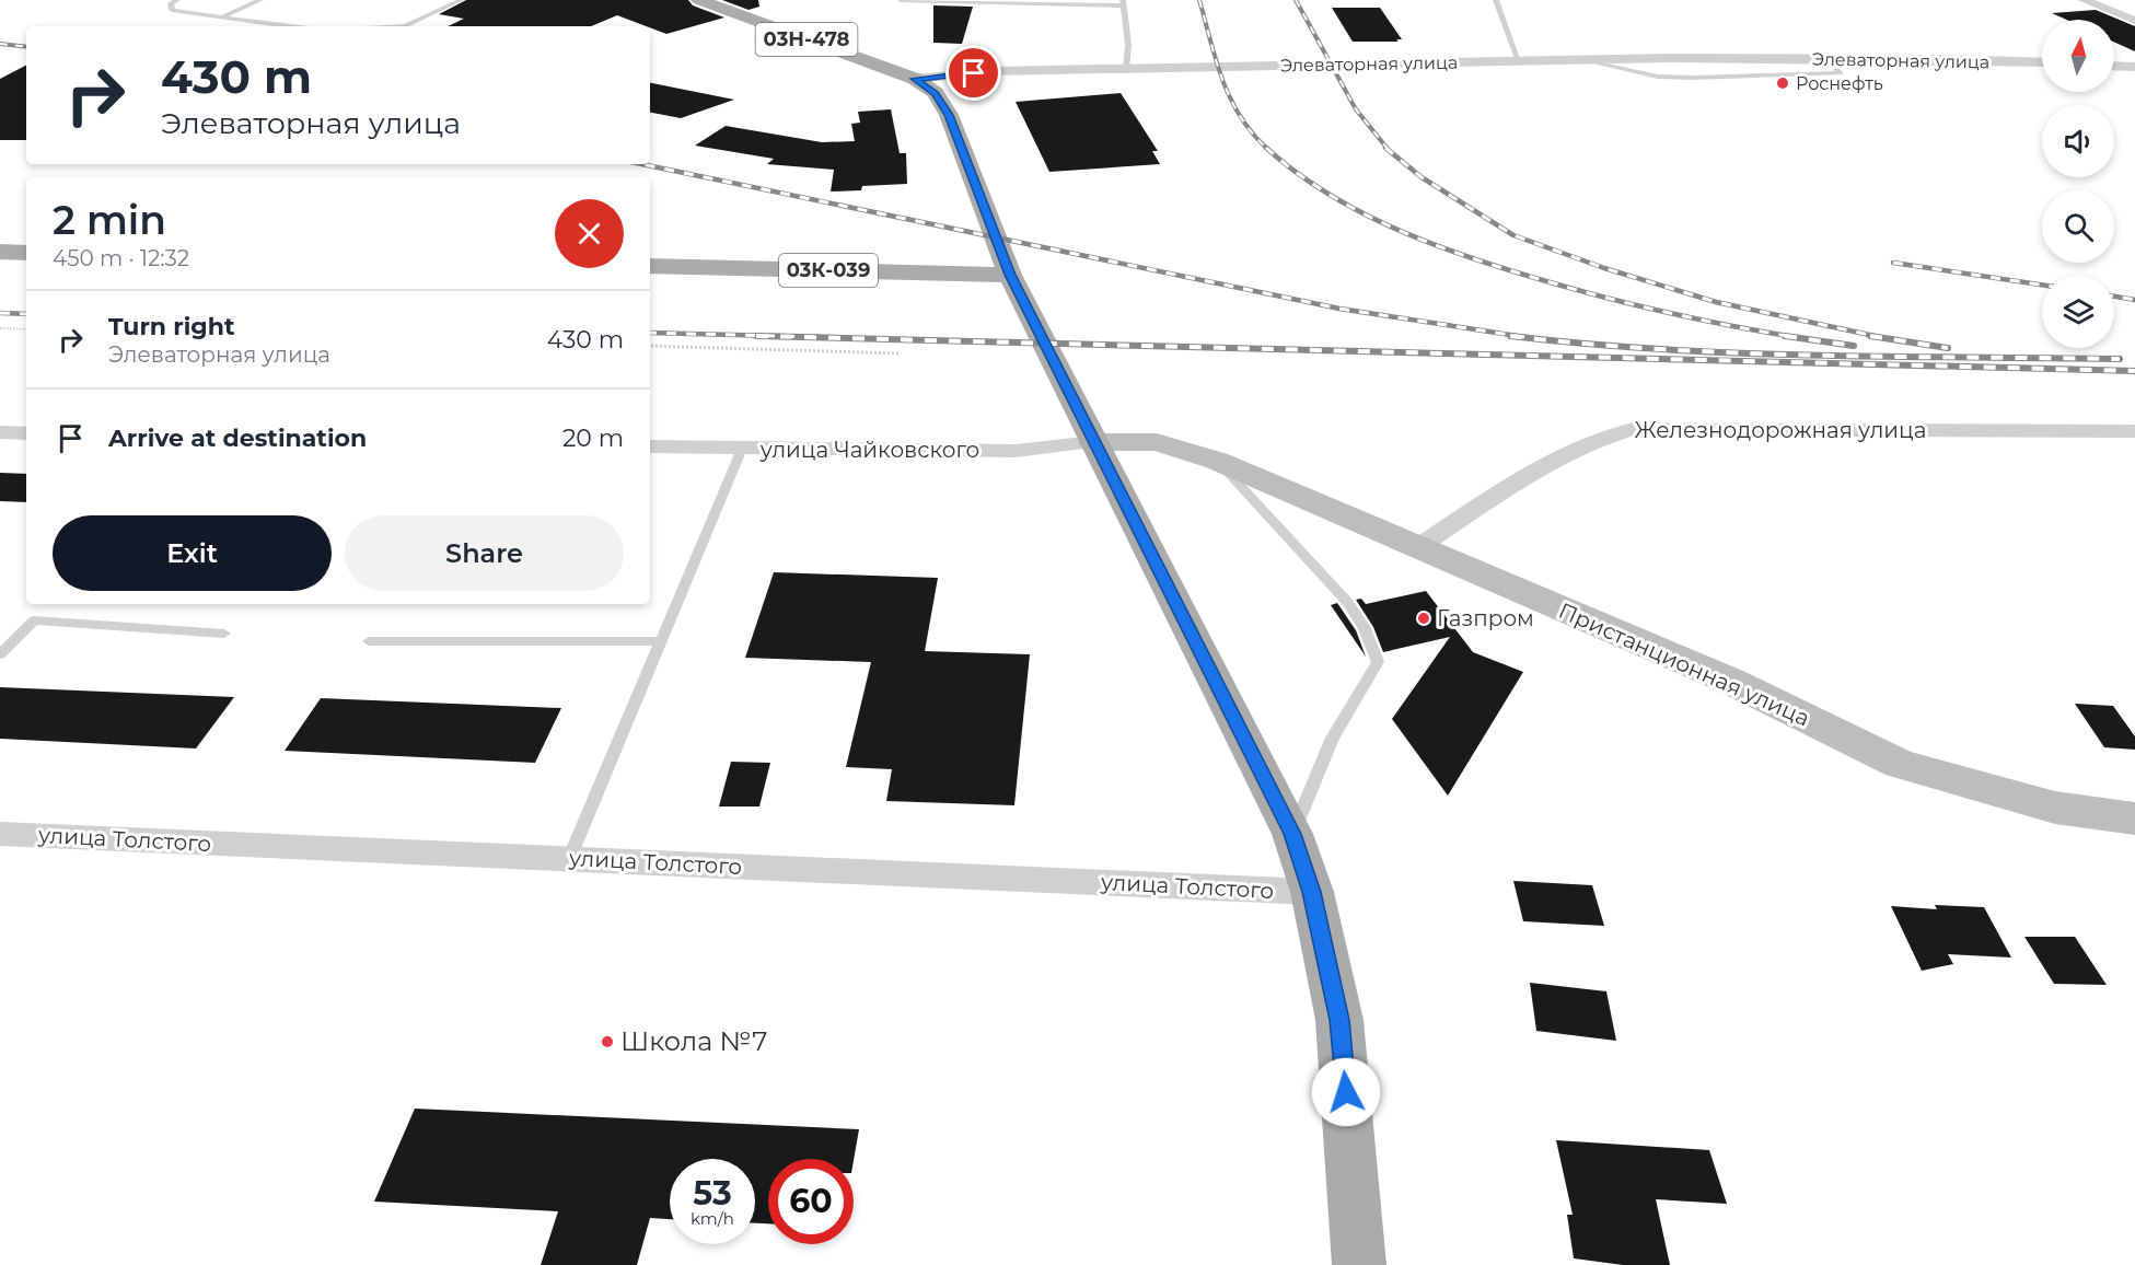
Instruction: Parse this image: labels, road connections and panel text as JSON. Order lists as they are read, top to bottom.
{
  "streets": {
    "main road": ["03Н-478", "Элеваторная улица", "03К-039"],
    "street": [
      "Железнодорожная улица",
      "улица Чайковского",
      "Пристанционная улица",
      "улица Толстого"
    ]
  },
  "crossings": [
    ["03Н-478", "Элеваторная улица"],
    ["03Н-478", "03К-039"],
    ["Железнодорожная улица", "Пристанционная улица"],
    ["улица Чайковского", "Пристанционная улица"]
  ],
  "places": ["Роснефть", "Газпром", "Школа №7"],
  "north": "top",
  "page": {
    "turn": ["430 m", "Элеваторная улица"],
    "heading": ["2 min", "450 m · 12:32"],
    "list": [
      {
        "name": "Turn right",
        "note": "Элеваторная улица",
        "value": "430 m"
      },
      {
        "name": "Arrive at destination",
        "value": "20 m"
      }
    ],
    "buttons": ["Exit", "Share"],
    "speed": "53 km/h",
    "limit": "60"
  }
}
